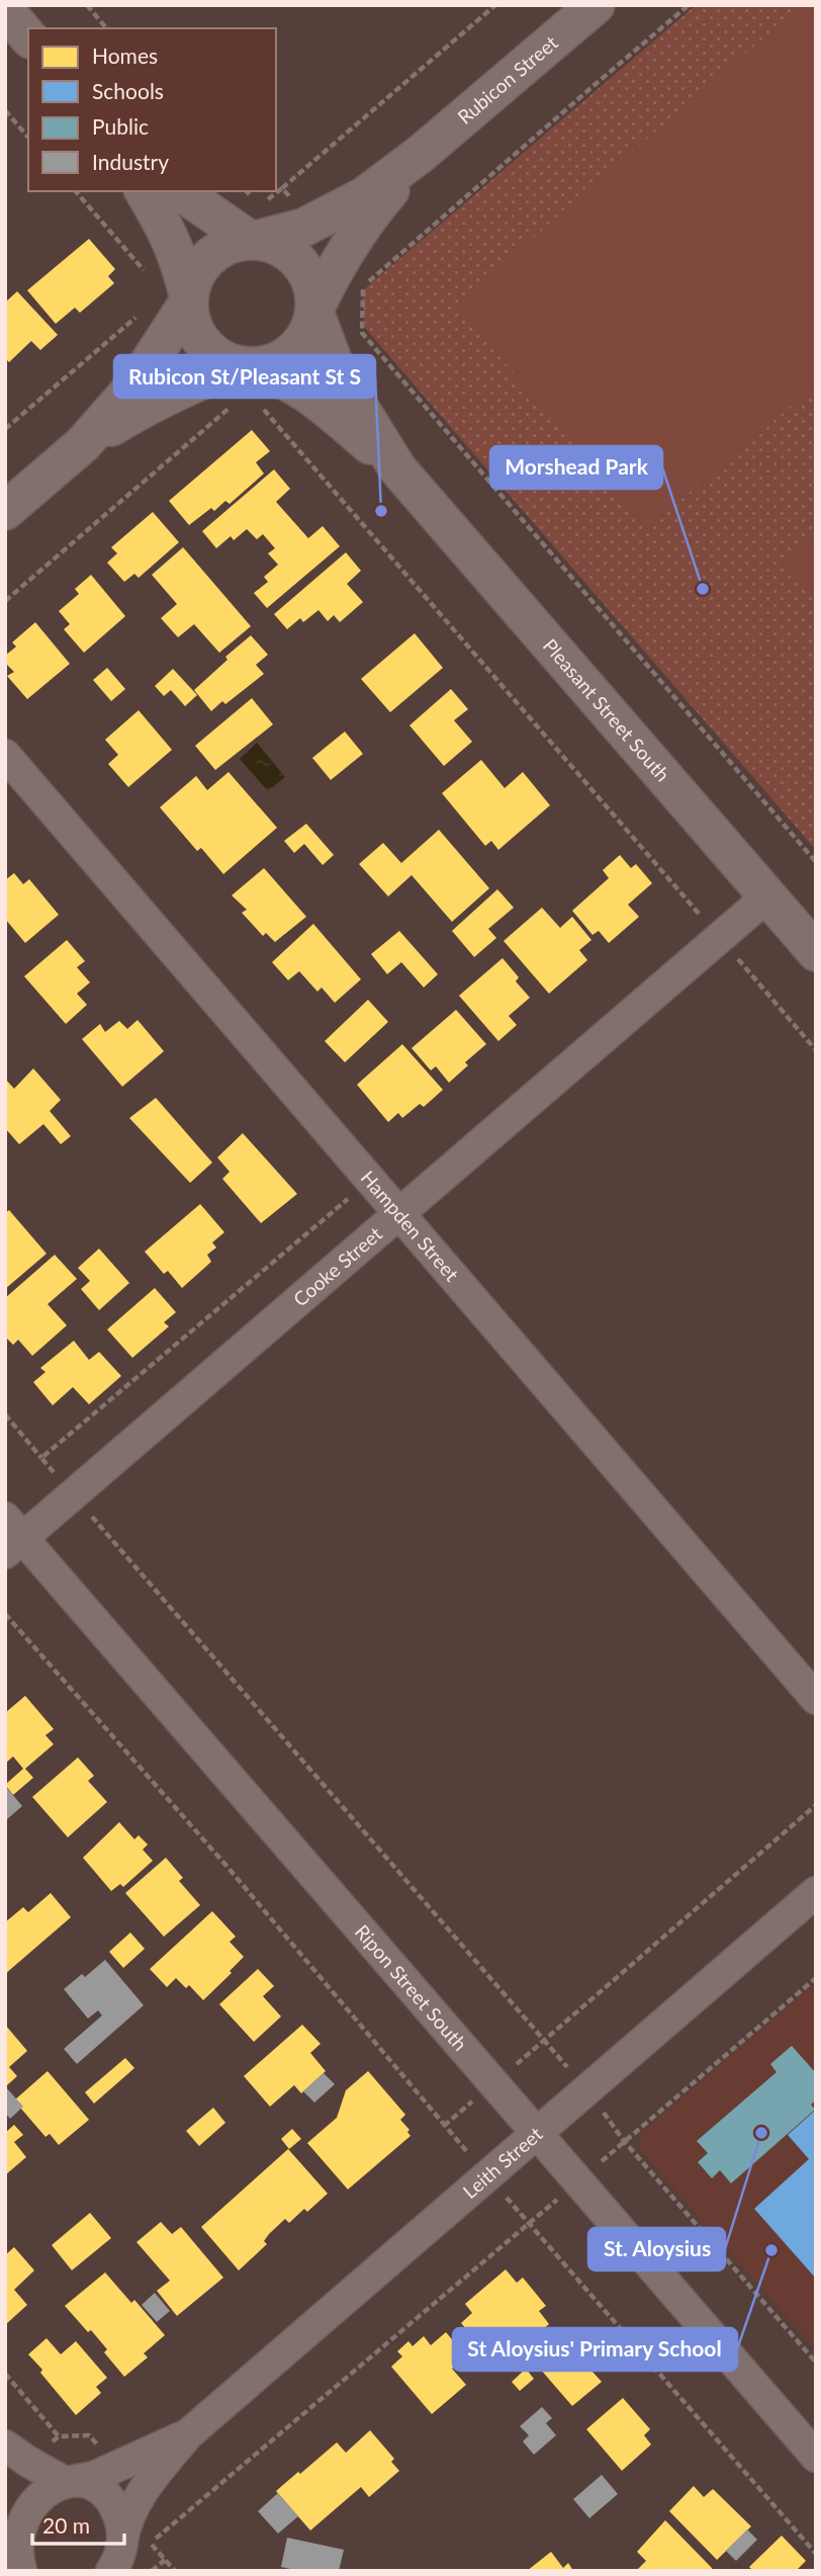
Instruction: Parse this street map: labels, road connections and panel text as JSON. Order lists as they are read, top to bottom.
{
  "streets": {
    "street": [
      "Rubicon Street",
      "Pleasant Street South",
      "Hampden Street",
      "Cooke Street",
      "Ripon Street South",
      "Leith Street"
    ]
  },
  "crossings": [
    ["Rubicon Street", "Pleasant Street South"],
    ["Pleasant Street South", "Cooke Street"],
    ["Hampden Street", "Cooke Street"],
    ["Cooke Street", "Ripon Street South"],
    ["Ripon Street South", "Leith Street"]
  ],
  "places": [
    "Rubicon St/Pleasant St S",
    "Morshead Park",
    "St. Aloysius",
    "St Aloysius' Primary School"
  ],
  "legend": [
    "Homes",
    "Schools",
    "Public",
    "Industry"
  ],
  "scale_bar": "20 m"
}
